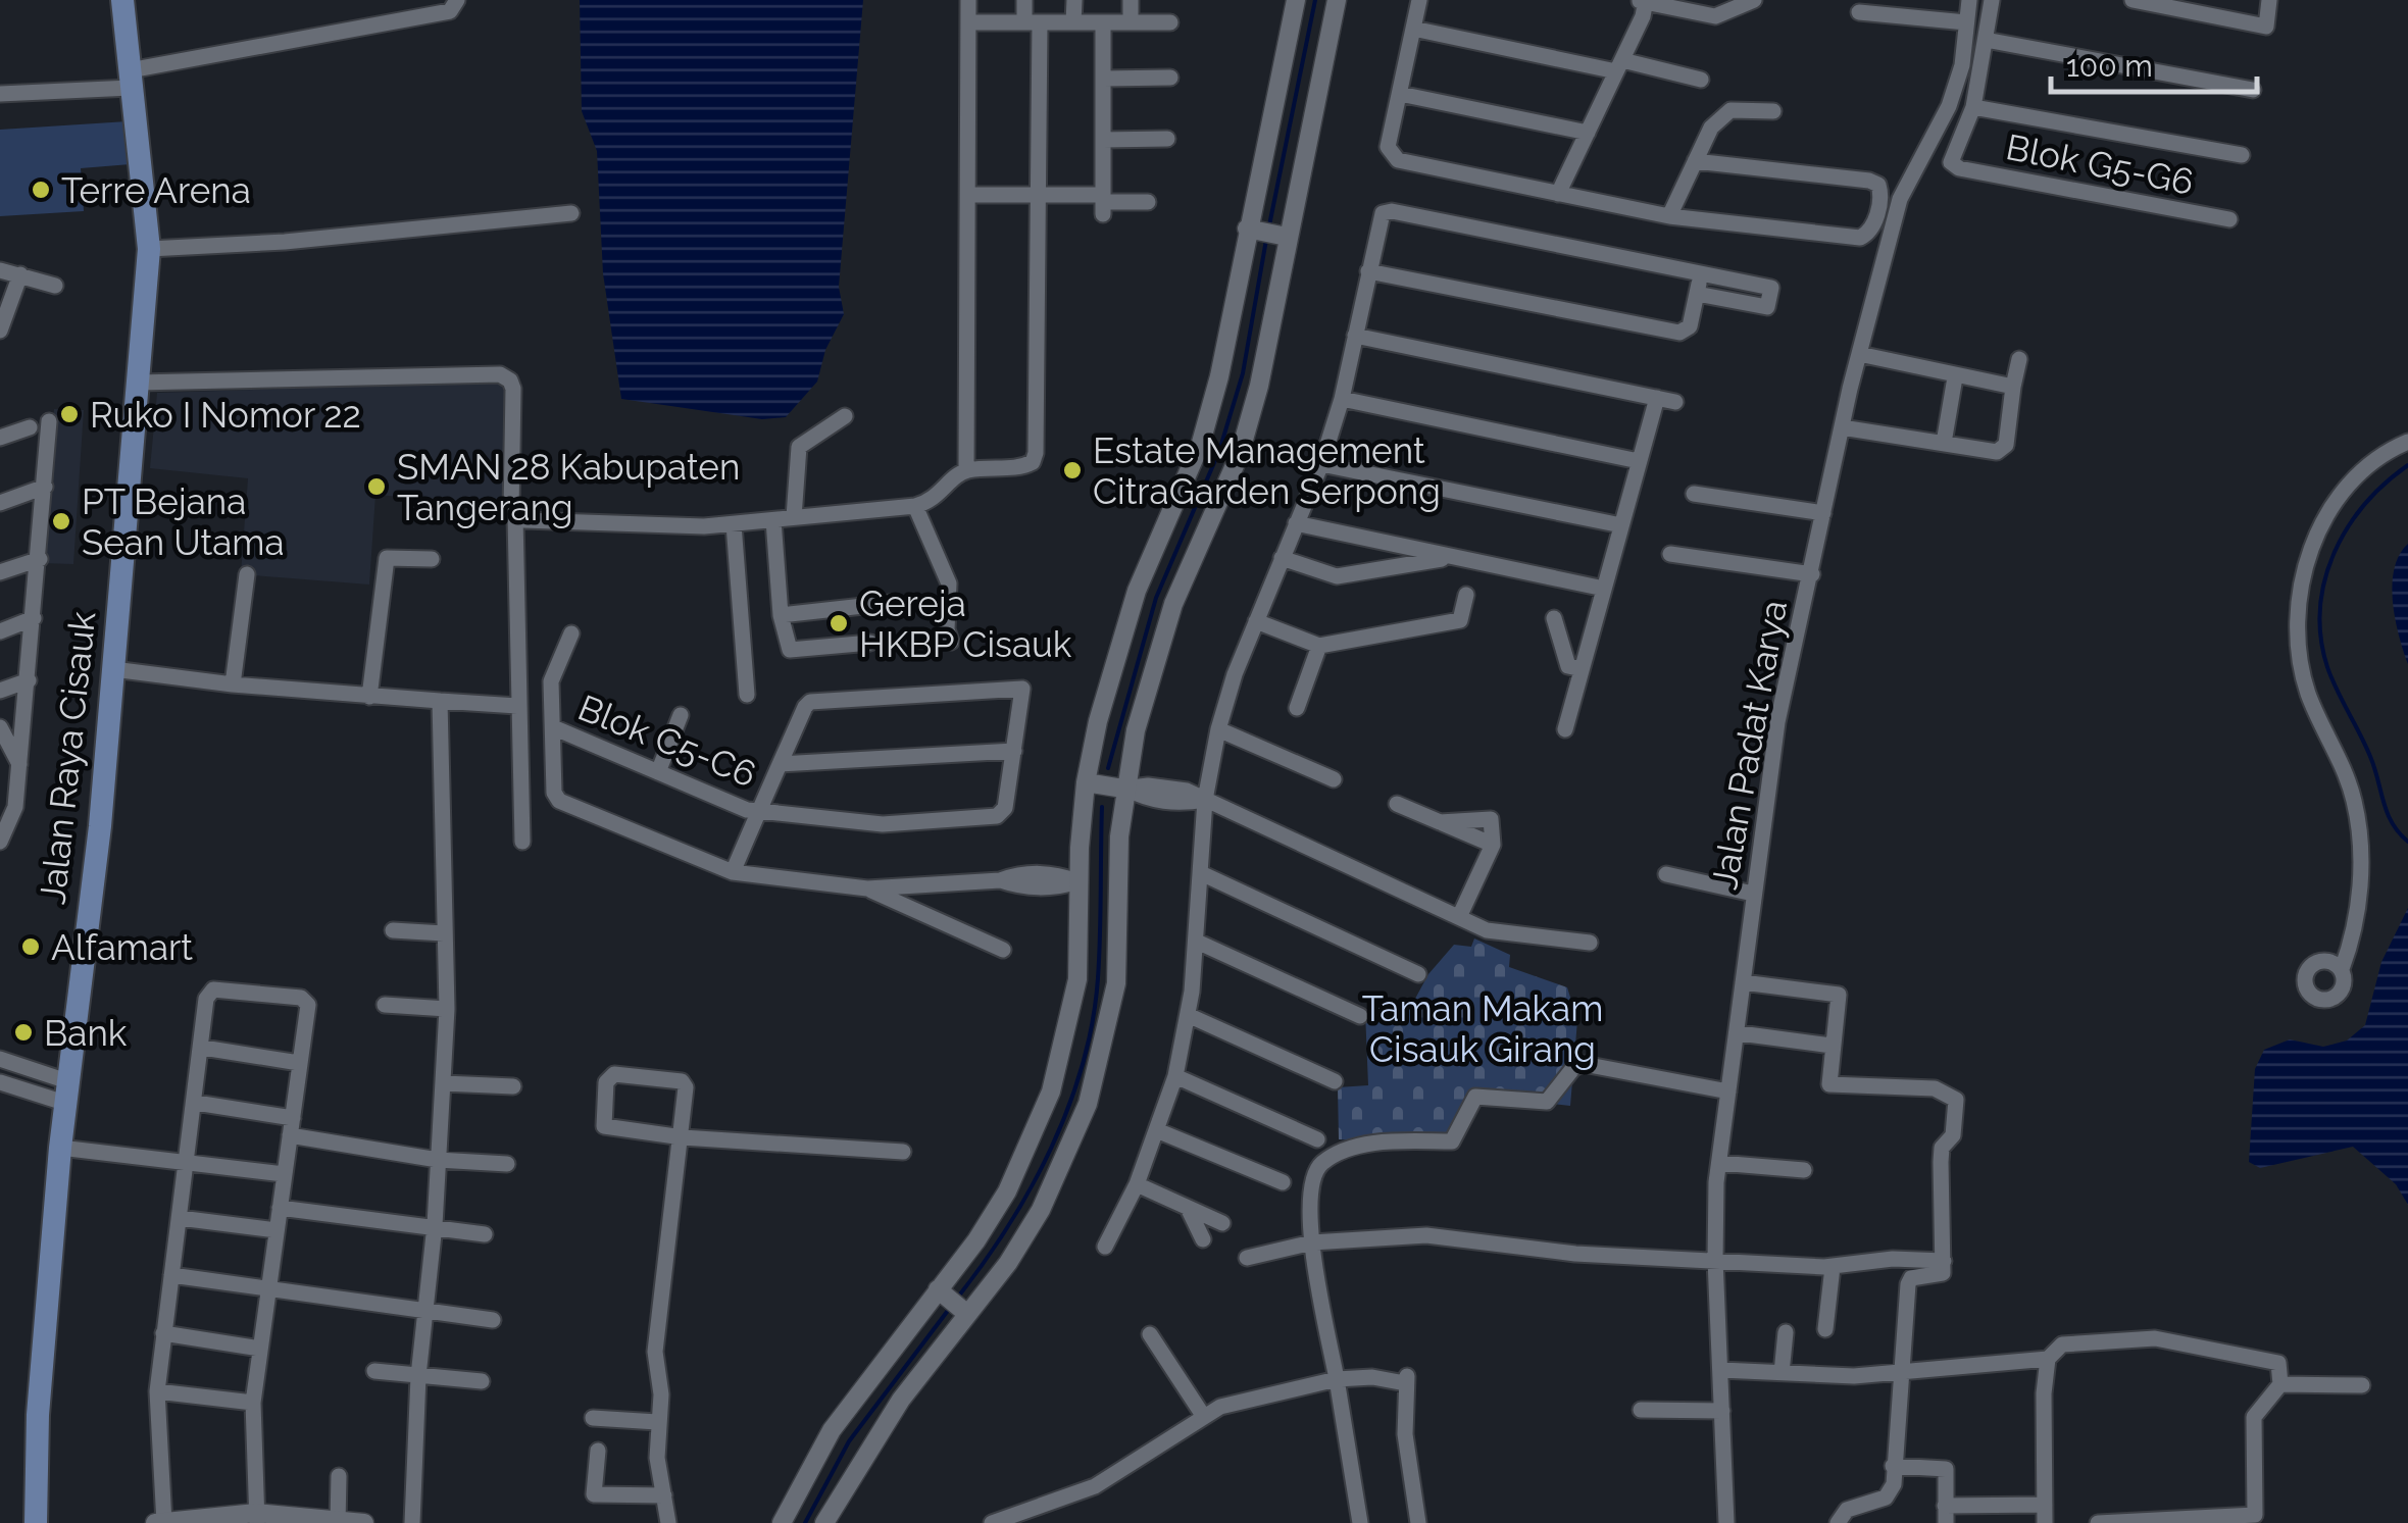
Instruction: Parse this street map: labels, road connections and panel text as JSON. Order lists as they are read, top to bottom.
{
  "streets": {
    "main road": ["Jalan Raya Cisauk"],
    "street": ["Blok G5-G6", "Blok C5-C6", "Jalan Padat Karya"]
  },
  "parks": ["Taman Makam Cisauk Girang"],
  "places": [
    "Terre Arena",
    "Ruko I Nomor 22",
    "Estate Management CitraGarden Serpong",
    "SMAN 28 Kabupaten Tangerang",
    "PT Bejana Sean Utama",
    "Gereja HKBP Cisauk",
    "Alfamart",
    "Bank"
  ],
  "scale_bar": "100 m"
}
